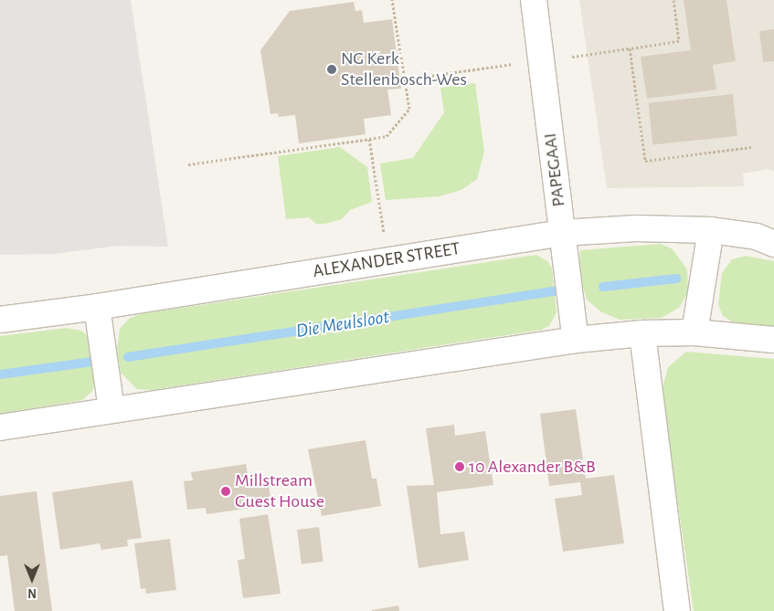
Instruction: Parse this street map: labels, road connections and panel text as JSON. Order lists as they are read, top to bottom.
{
  "streets": {
    "street": ["PAPEGAAI", "ALEXANDER STREET"]
  },
  "crossings": [
    ["PAPEGAAI", "ALEXANDER STREET"]
  ],
  "water": ["Die Meulsloot"],
  "places": ["NG Kerk Stellenbosch-Wes", "10 Alexander B&B", "Millstream Guest House"],
  "north": "bottom"
}
